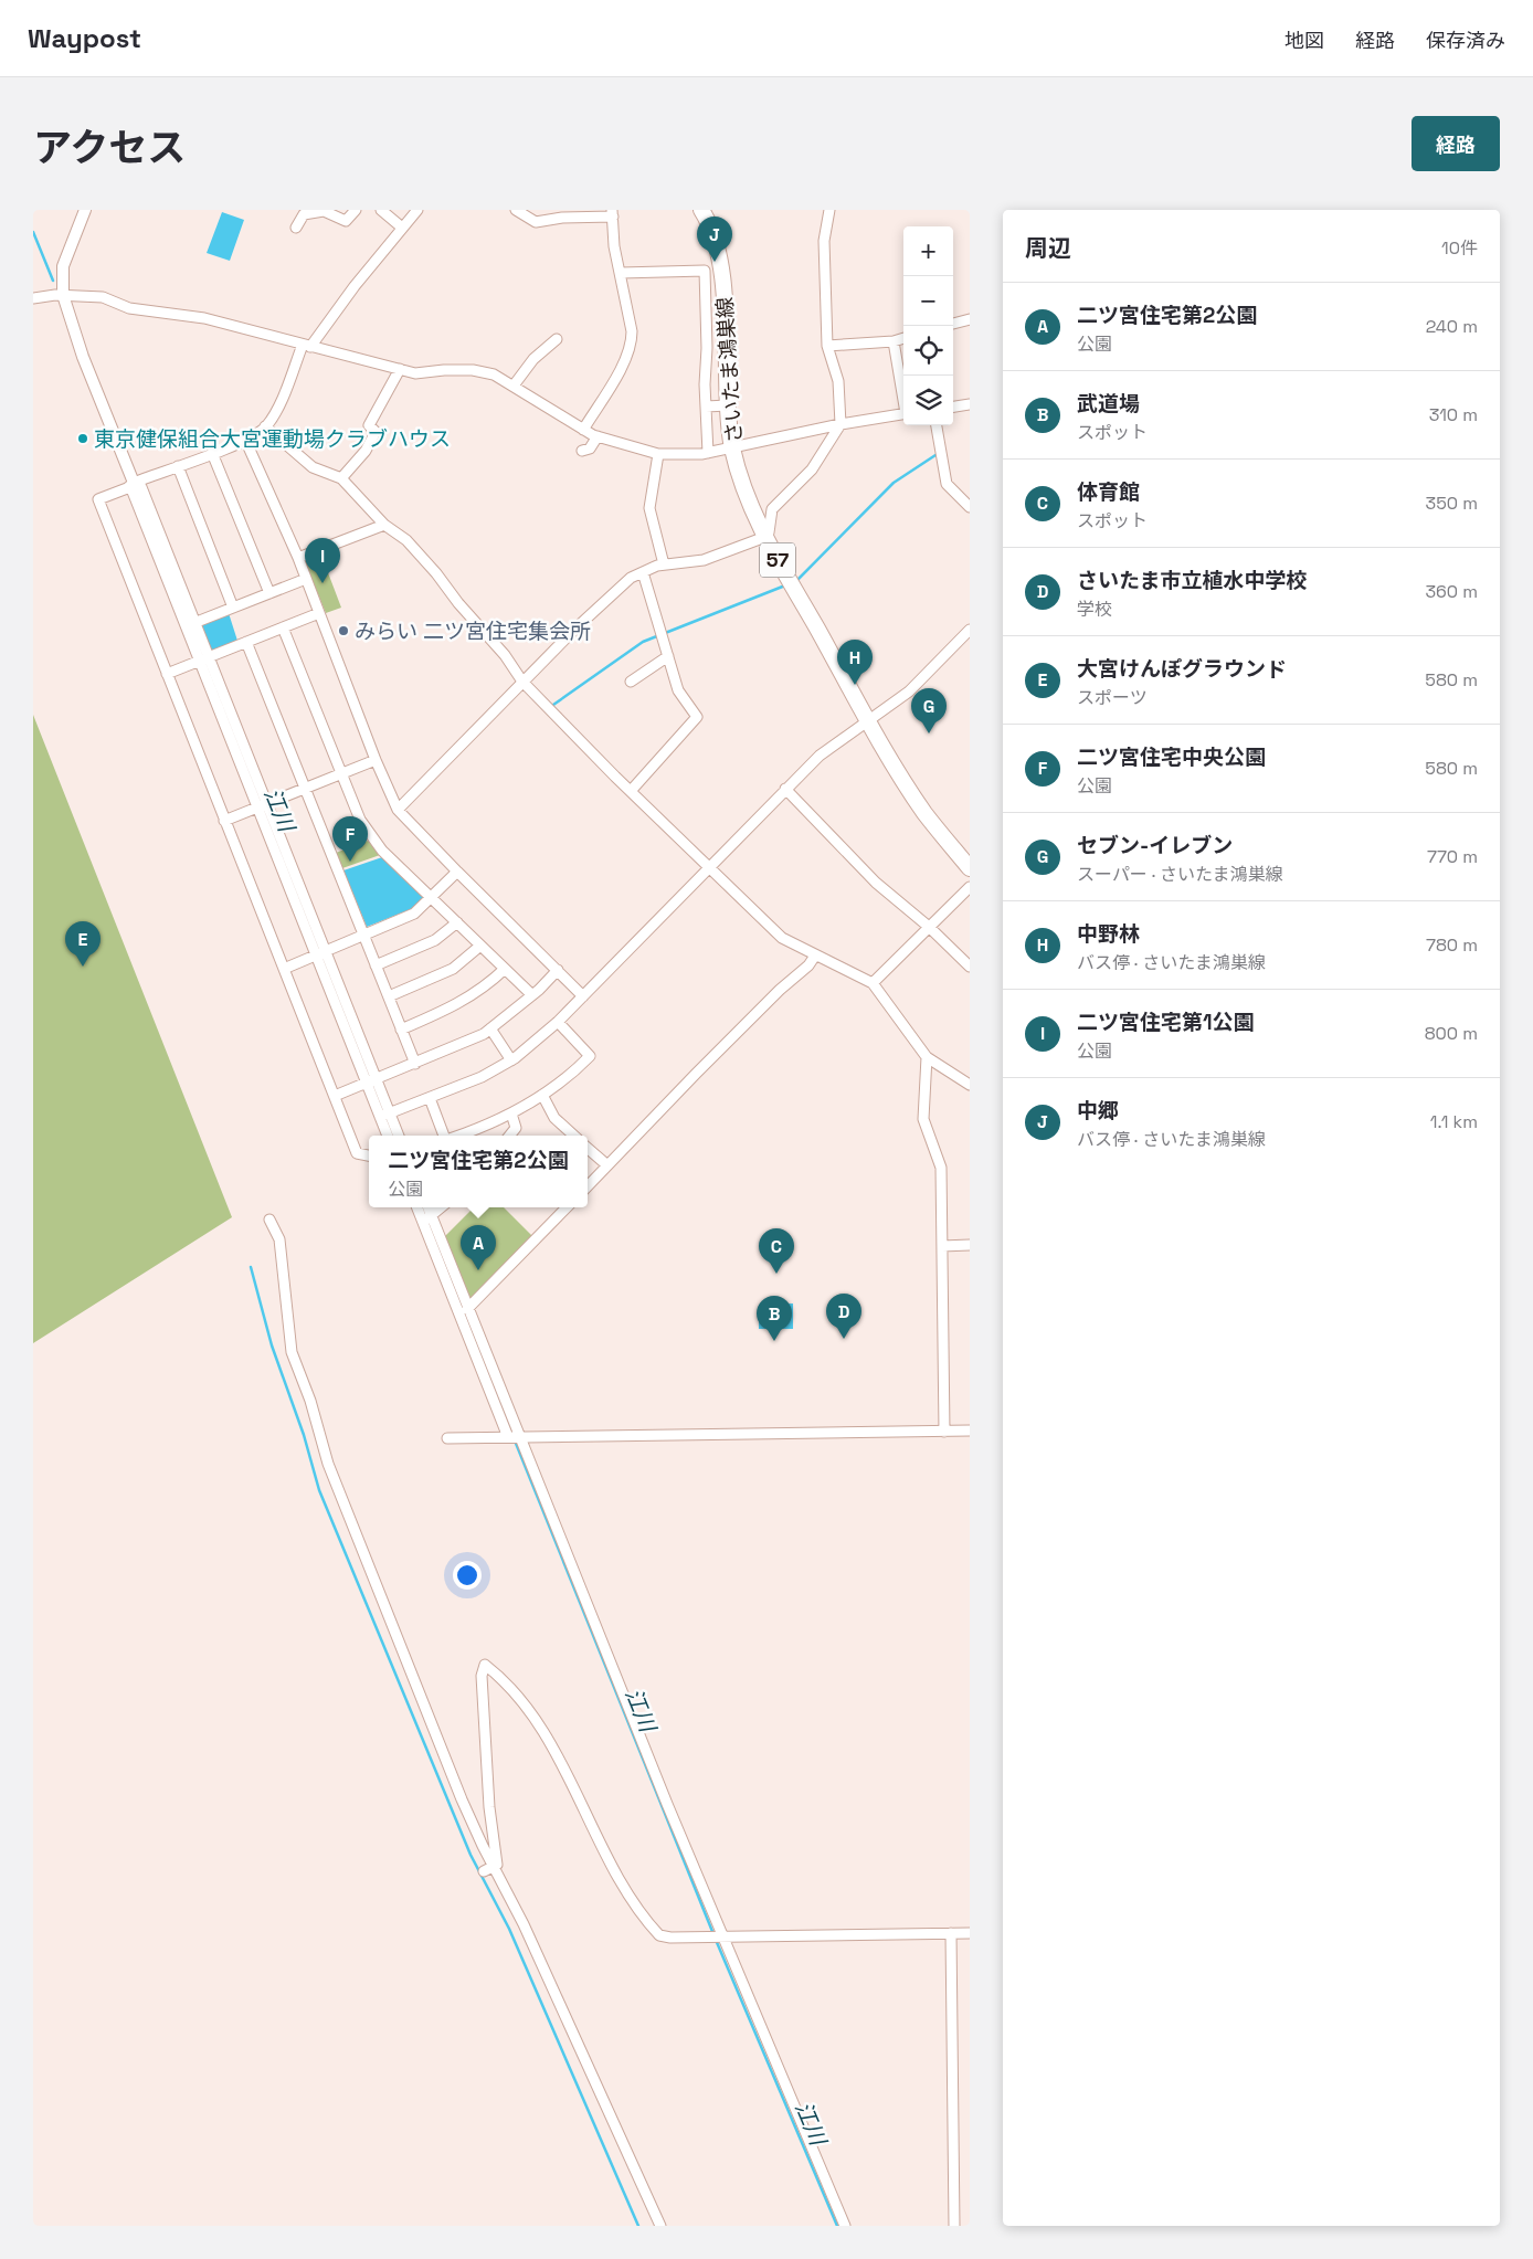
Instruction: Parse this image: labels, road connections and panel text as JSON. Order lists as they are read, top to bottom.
{
  "streets": {
    "main road": ["さいたま鴻巣線", "57"]
  },
  "water": ["江川"],
  "places": ["東京健保組合大宮運動場クラブハウス", "みらい 二ツ宮住宅集会所"],
  "page": {
    "header": "Waypost",
    "nav": ["地図", "経路", "保存済み"],
    "title": "アクセス",
    "buttons": "経路",
    "heading": ["周辺", "10件"],
    "pins": [
      "J",
      "I",
      "H",
      "G",
      "F",
      "E",
      "A",
      "C",
      "D",
      "B"
    ],
    "map_buttons": ["+", "−"],
    "list": [
      {
        "mark": "A",
        "name": "二ツ宮住宅第2公園",
        "note": "公園",
        "value": "240 m"
      },
      {
        "mark": "B",
        "name": "武道場",
        "note": "スポット",
        "value": "310 m"
      },
      {
        "mark": "C",
        "name": "体育館",
        "note": "スポット",
        "value": "350 m"
      },
      {
        "mark": "D",
        "name": "さいたま市立植水中学校",
        "note": "学校",
        "value": "360 m"
      },
      {
        "mark": "E",
        "name": "大宮けんぽグラウンド",
        "note": "スポーツ",
        "value": "580 m"
      },
      {
        "mark": "F",
        "name": "二ツ宮住宅中央公園",
        "note": "公園",
        "value": "580 m"
      },
      {
        "mark": "G",
        "name": "セブン-イレブン",
        "note": "スーパー · さいたま鴻巣線",
        "value": "770 m"
      },
      {
        "mark": "H",
        "name": "中野林",
        "note": "バス停 · さいたま鴻巣線",
        "value": "780 m"
      },
      {
        "mark": "I",
        "name": "二ツ宮住宅第1公園",
        "note": "公園",
        "value": "800 m"
      },
      {
        "mark": "J",
        "name": "中郷",
        "note": "バス停 · さいたま鴻巣線",
        "value": "1.1 km"
      }
    ],
    "popup": ["二ツ宮住宅第2公園", "公園"]
  }
}
